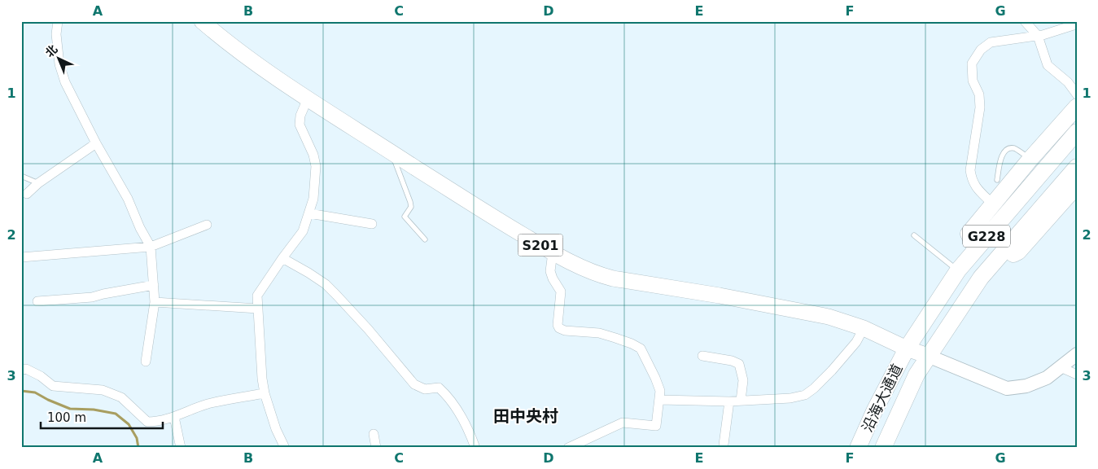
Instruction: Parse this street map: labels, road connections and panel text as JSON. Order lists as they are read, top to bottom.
{
  "streets": {
    "highway": ["G228", "沿海大通道"],
    "main road": ["S201"]
  },
  "crossings": [
    ["G228", "S201"],
    ["G228", "沿海大通道"],
    ["S201", "沿海大通道"]
  ],
  "districts": ["田中央村"],
  "scale_bar": "100 m",
  "north": "top left",
  "grid": {
    "columns": [
      "A",
      "B",
      "C",
      "D",
      "E",
      "F",
      "G"
    ],
    "rows": ["1", "2", "3"]
  }
}
